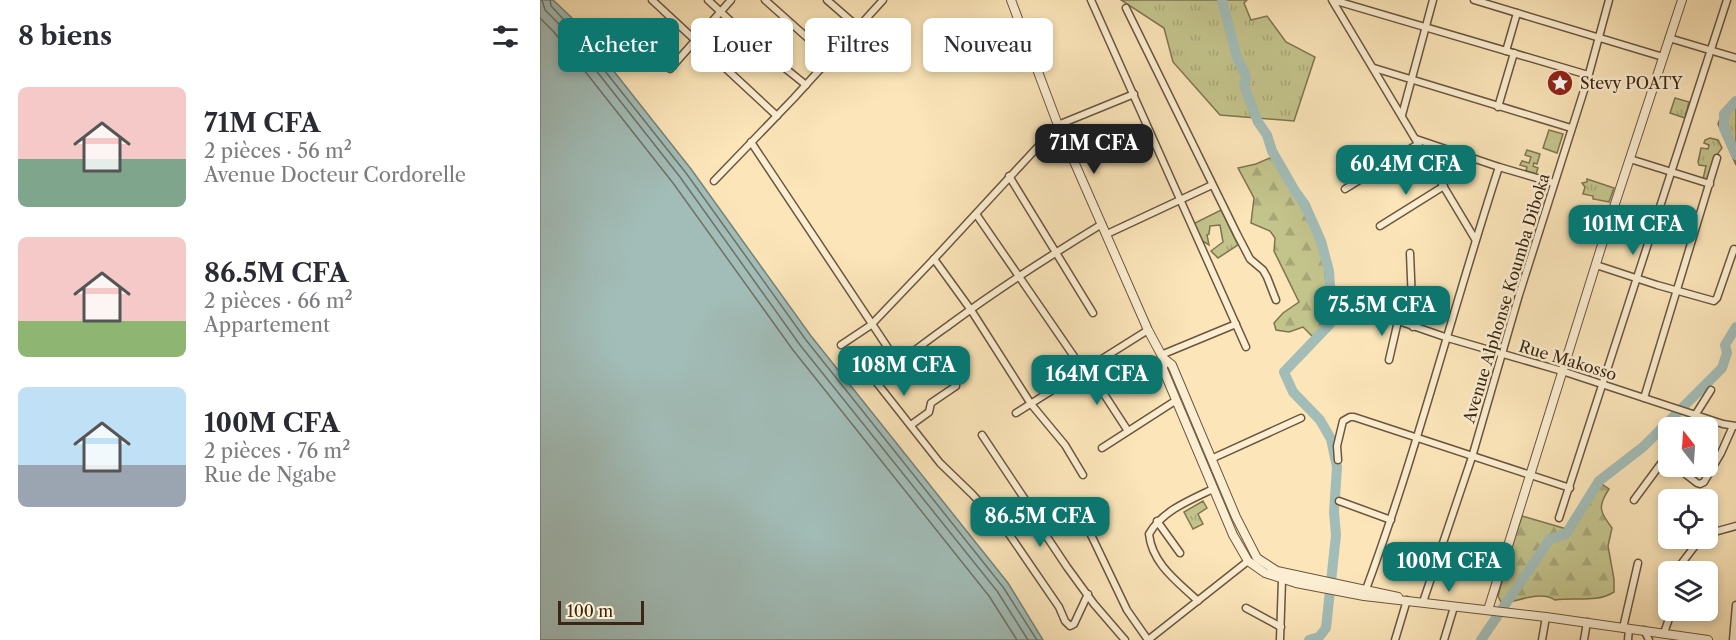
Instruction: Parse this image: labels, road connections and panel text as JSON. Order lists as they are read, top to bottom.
{
  "streets": {
    "street": ["Avenue Alphonse Koumba Diboka", "Rue Makosso"]
  },
  "crossings": [
    ["Avenue Alphonse Koumba Diboka", "Rue Makosso"]
  ],
  "places": {
    "place": ["Stevy POATY"]
  },
  "scale_bar": "100 m",
  "north": "top",
  "page": {
    "heading": "8 biens",
    "chip": [
      "Acheter",
      "Louer",
      "Filtres",
      "Nouveau"
    ],
    "list": [
      {
        "name": "71M CFA",
        "note": "2 pièces · 56 m² · Avenue Docteur Cordorelle"
      },
      {
        "name": "86.5M CFA",
        "note": "2 pièces · 66 m² · Appartement"
      },
      {
        "name": "100M CFA",
        "note": "2 pièces · 76 m² · Rue de Ngabe"
      }
    ],
    "price": [
      "71M CFA",
      "60.4M CFA",
      "101M CFA",
      "75.5M CFA",
      "108M CFA",
      "164M CFA",
      "86.5M CFA",
      "100M CFA"
    ],
    "scale": "100 m"
  }
}
